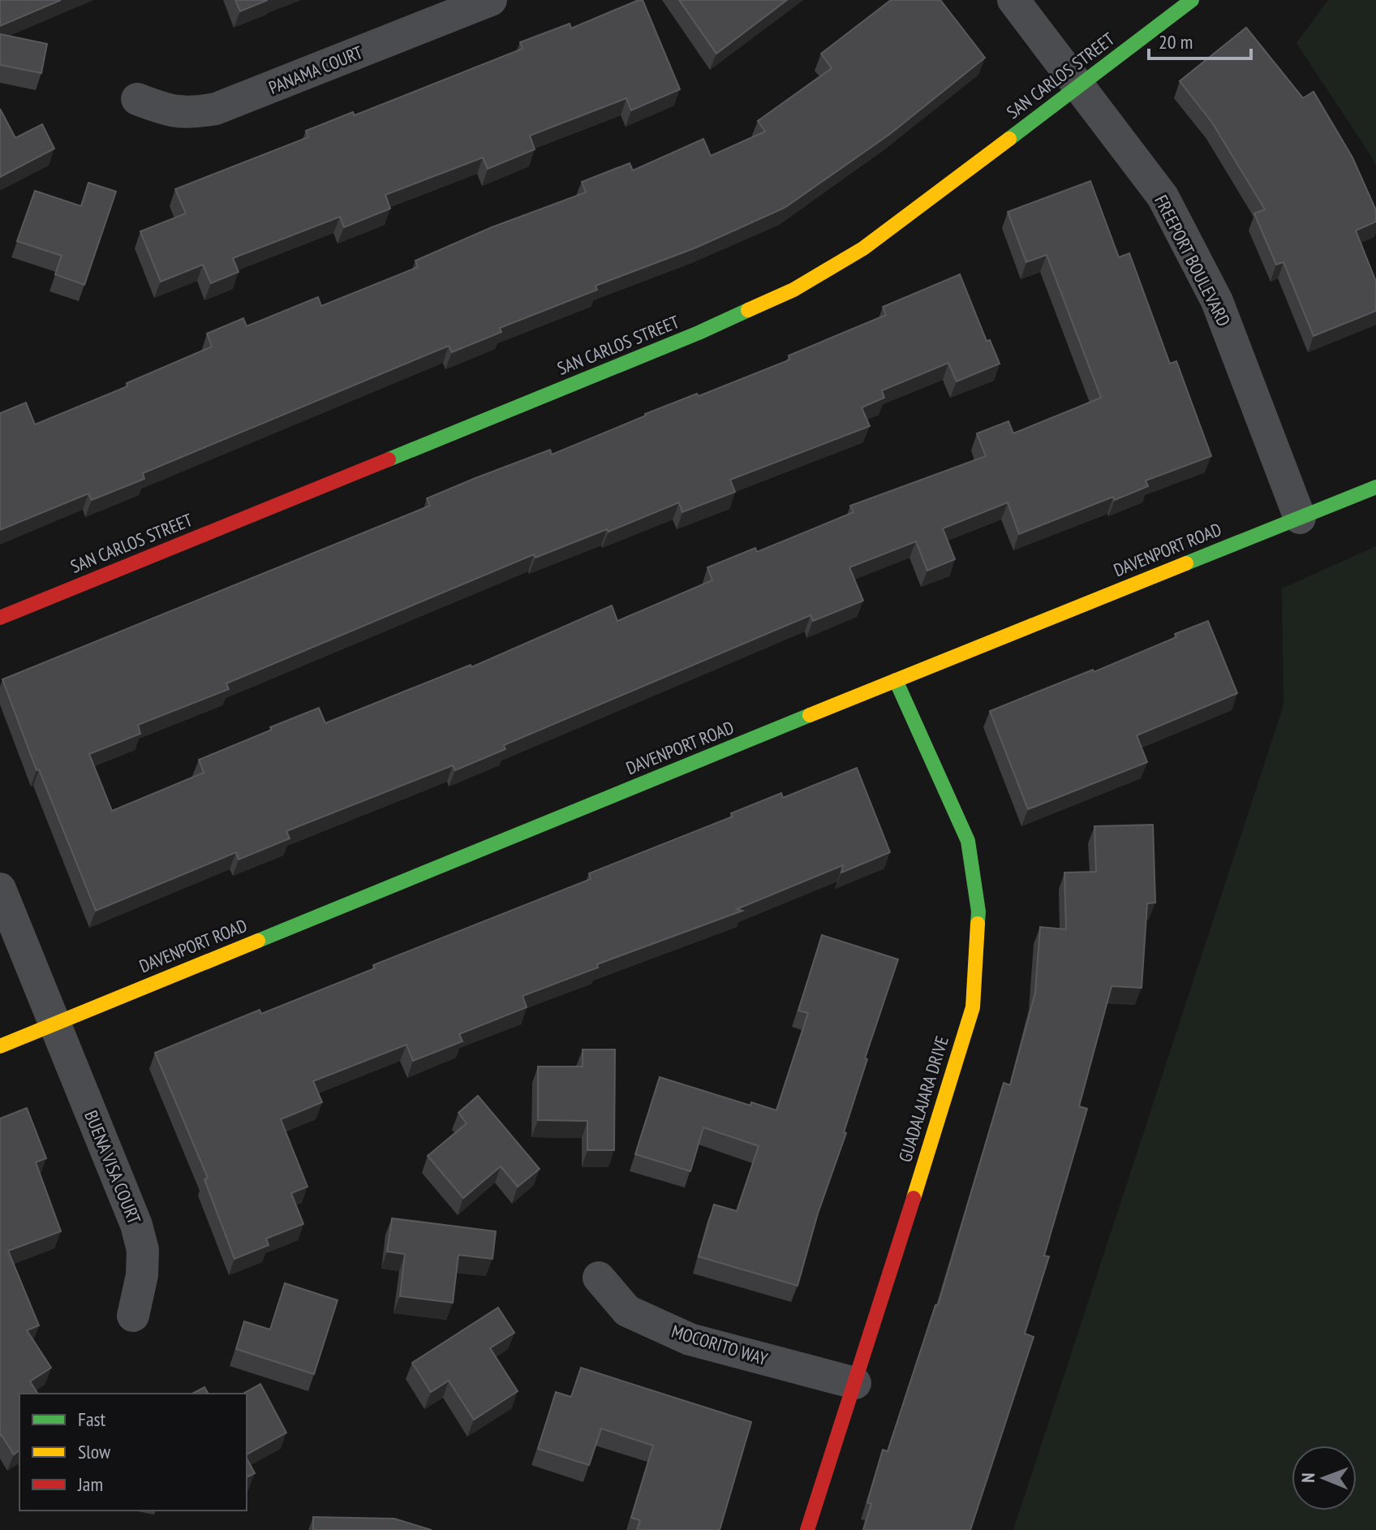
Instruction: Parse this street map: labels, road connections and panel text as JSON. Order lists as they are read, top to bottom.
{
  "streets": {
    "street": [
      "PANAMA COURT",
      "SAN CARLOS STREET",
      "FREEPORT BOULEVARD",
      "DAVENPORT ROAD",
      "GUADALAJARA DRIVE",
      "BUENA VISA COURT",
      "MOCORITO WAY"
    ]
  },
  "crossings": [
    ["SAN CARLOS STREET", "FREEPORT BOULEVARD"],
    ["FREEPORT BOULEVARD", "DAVENPORT ROAD"],
    ["DAVENPORT ROAD", "GUADALAJARA DRIVE"],
    ["DAVENPORT ROAD", "BUENA VISA COURT"],
    ["GUADALAJARA DRIVE", "MOCORITO WAY"]
  ],
  "legend": ["Fast", "Slow", "Jam"],
  "scale_bar": "20 m",
  "north": "left"
}
